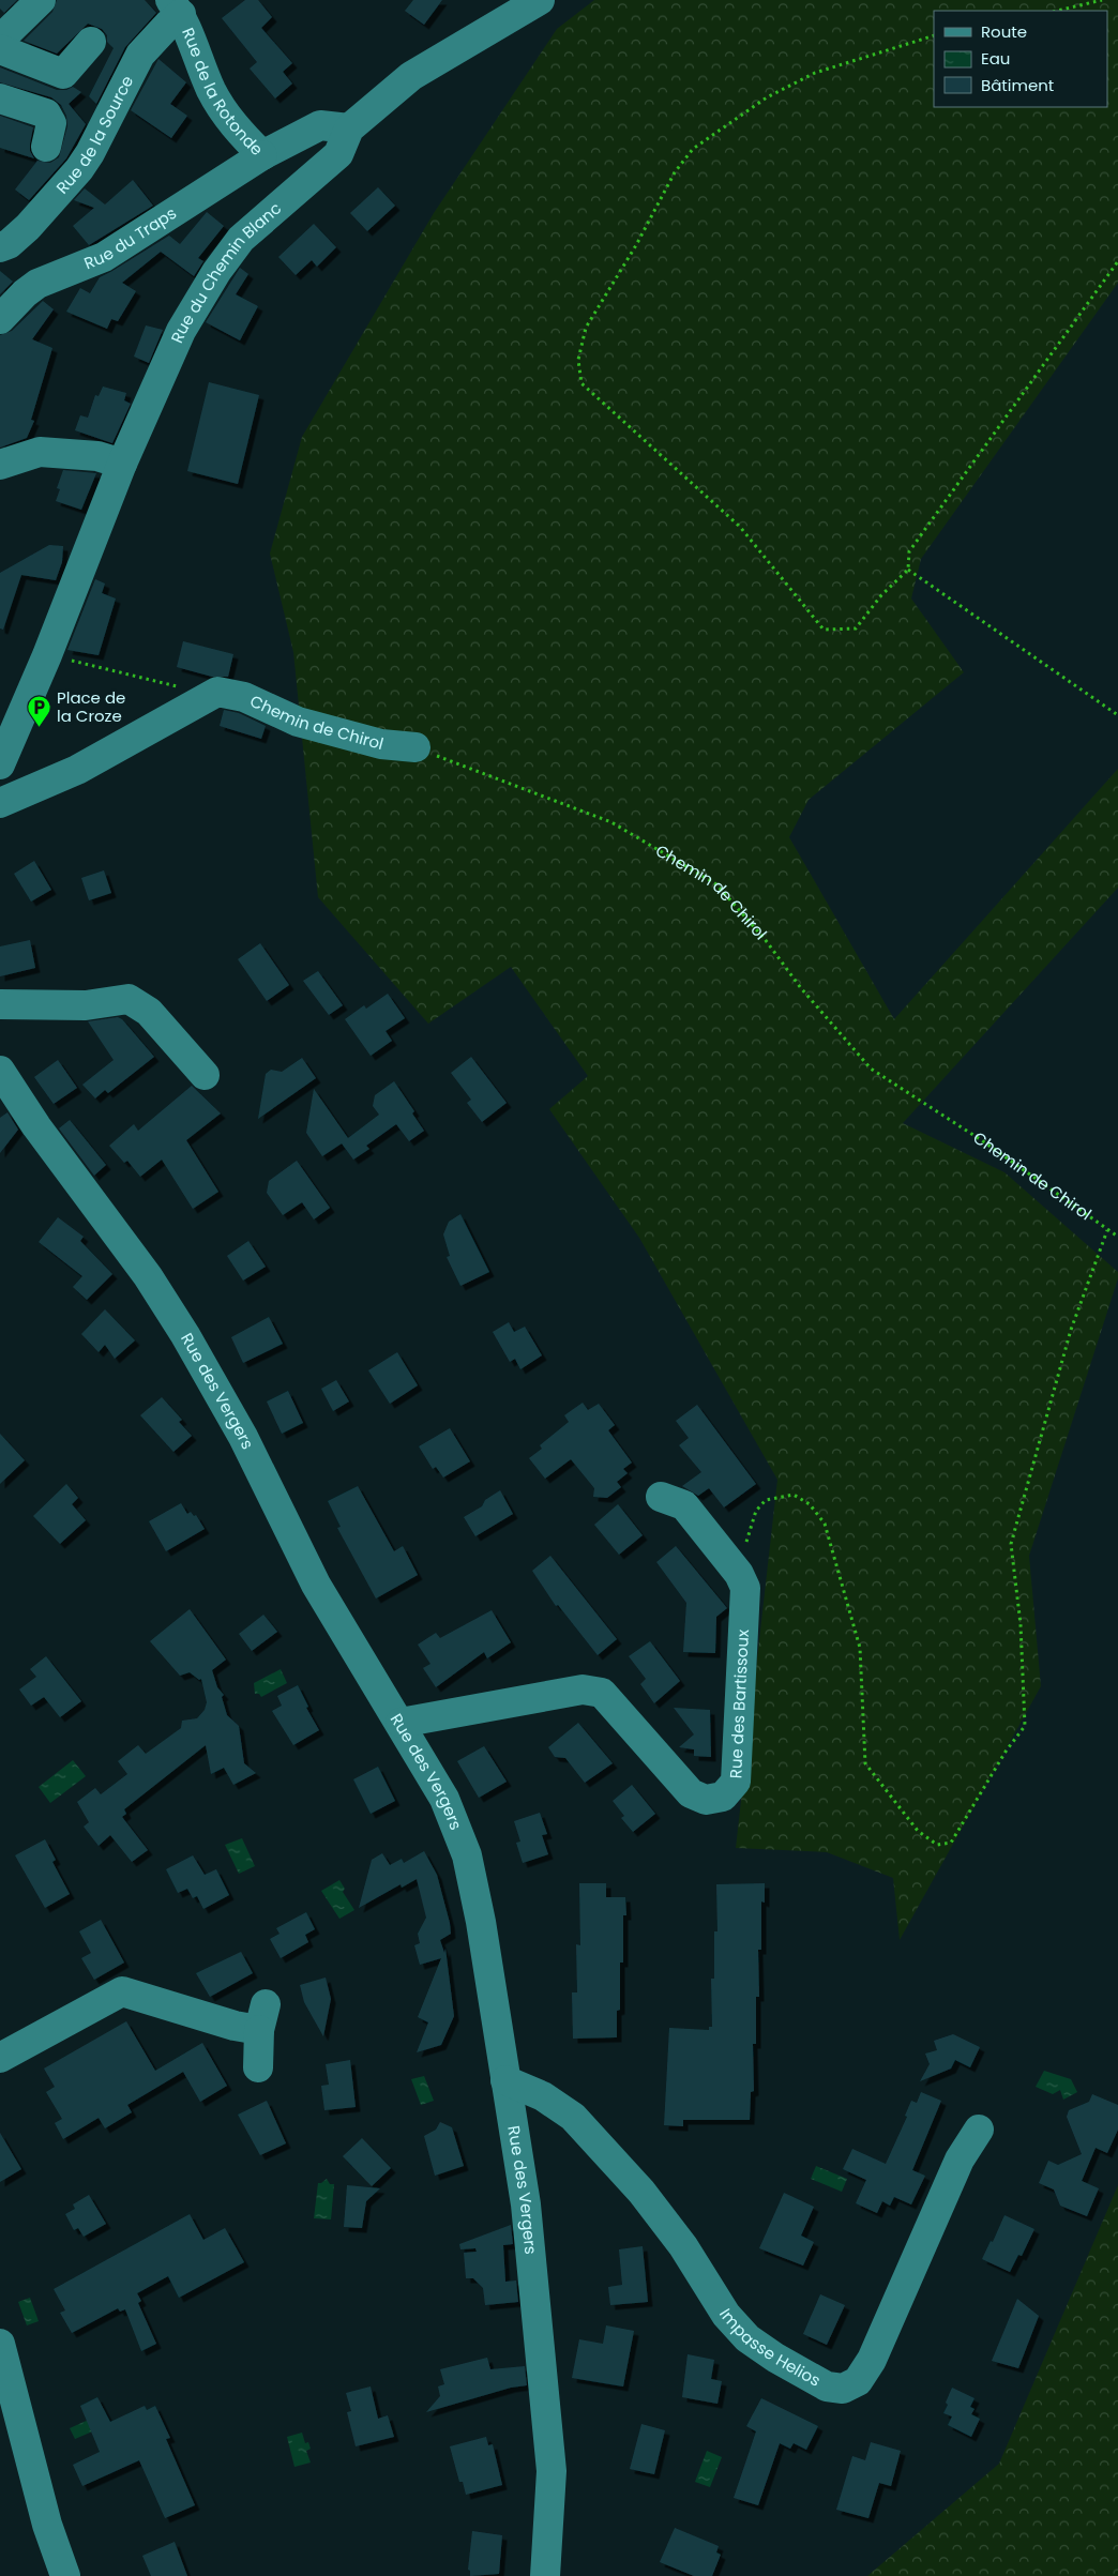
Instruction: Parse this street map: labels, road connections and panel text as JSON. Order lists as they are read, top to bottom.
{
  "streets": {
    "street": [
      "Rue de la Rotonde",
      "Rue de la Source",
      "Rue du Traps",
      "Rue du Chemin Blanc",
      "Chemin de Chirol",
      "Rue des Vergers",
      "Rue des Bartissoux",
      "Impasse Helios"
    ]
  },
  "crossings": [
    ["Rue de la Rotonde", "Rue de la Source"],
    ["Rue de la Rotonde", "Rue du Traps"],
    ["Rue de la Rotonde", "Rue du Chemin Blanc"],
    ["Rue des Vergers", "Rue des Bartissoux"],
    ["Rue des Vergers", "Impasse Helios"]
  ],
  "places": {
    "parking": ["Place de la Croze"]
  },
  "legend": ["Route", "Eau", "Bâtiment"]
}
